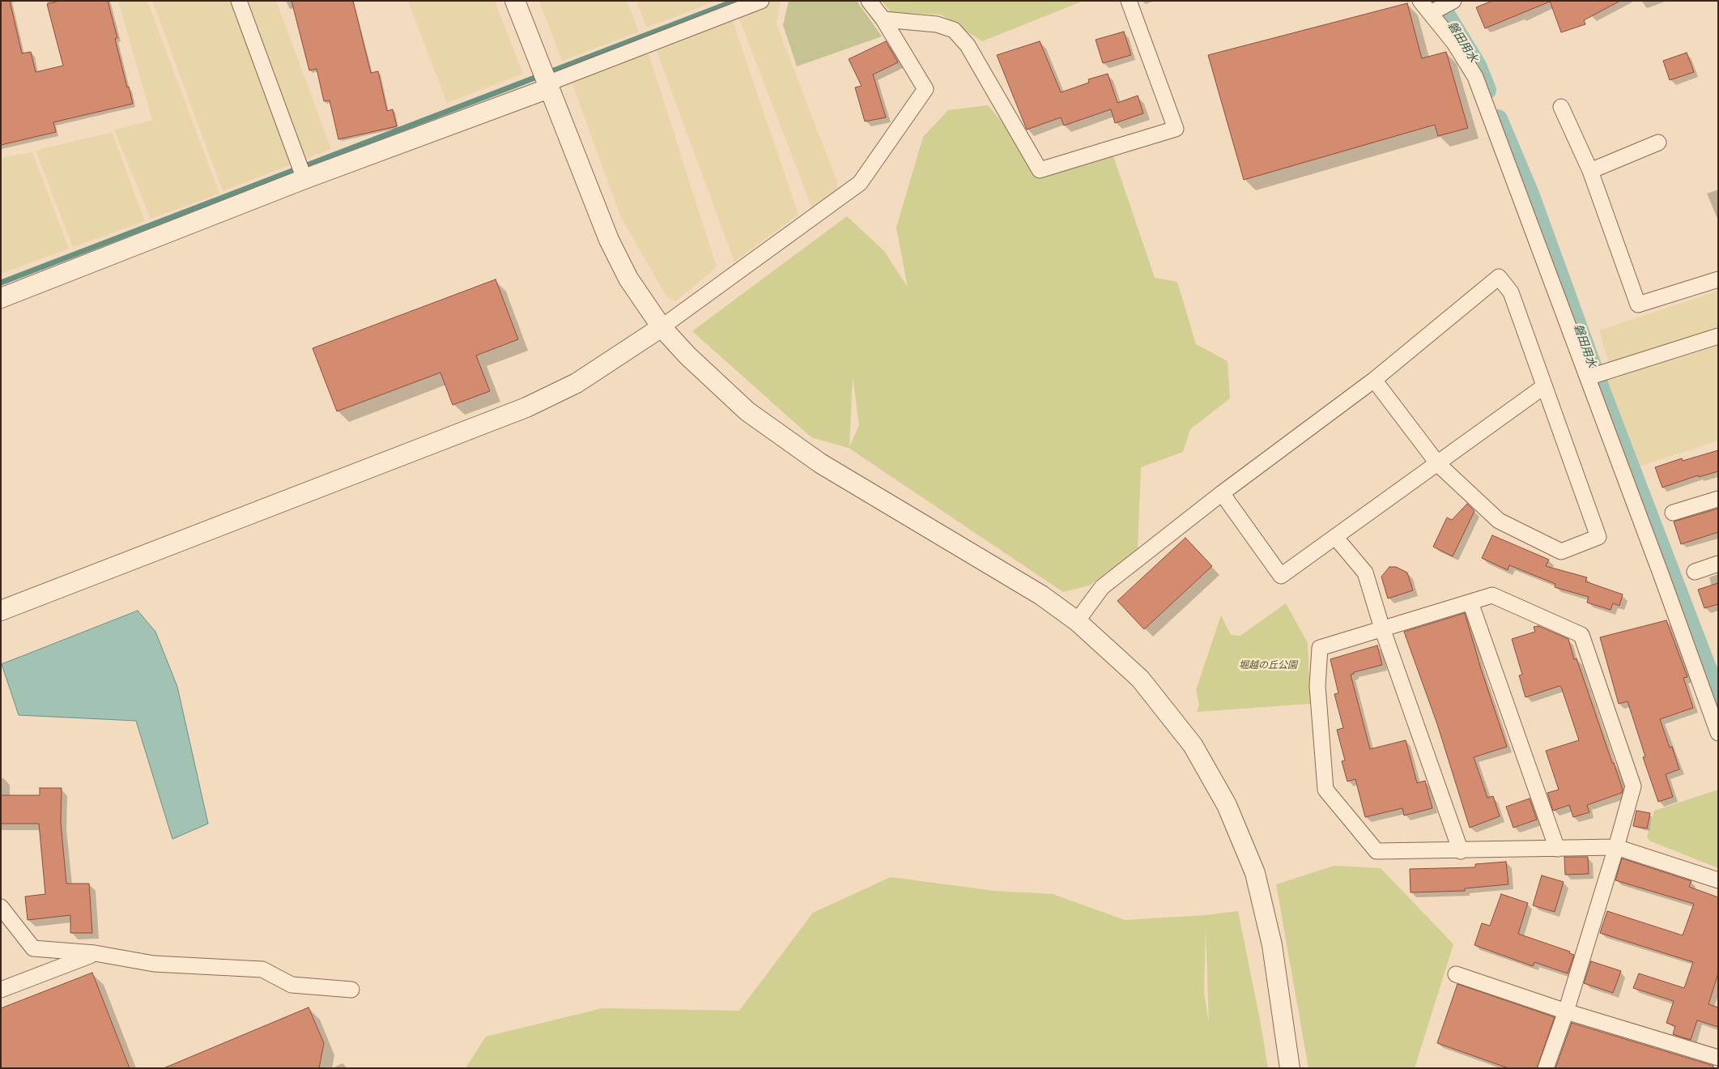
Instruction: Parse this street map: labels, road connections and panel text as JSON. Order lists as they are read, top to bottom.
{
  "water": ["磐田用水"],
  "parks": ["堀越の丘公園"]
}
